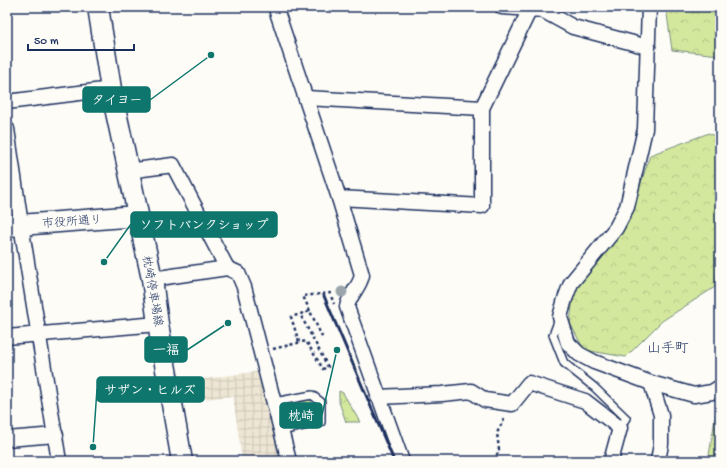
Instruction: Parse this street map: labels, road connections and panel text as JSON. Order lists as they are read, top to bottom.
{
  "streets": {
    "street": ["市役所通り", "枕崎停車場線"]
  },
  "crossings": [
    ["市役所通り", "枕崎停車場線"]
  ],
  "districts": ["山手町"],
  "places": [
    "タイヨー",
    "ソフトバンクショップ",
    "一福",
    "枕崎",
    "サザン・ヒルズ"
  ],
  "scale_bar": "50 m"
}
